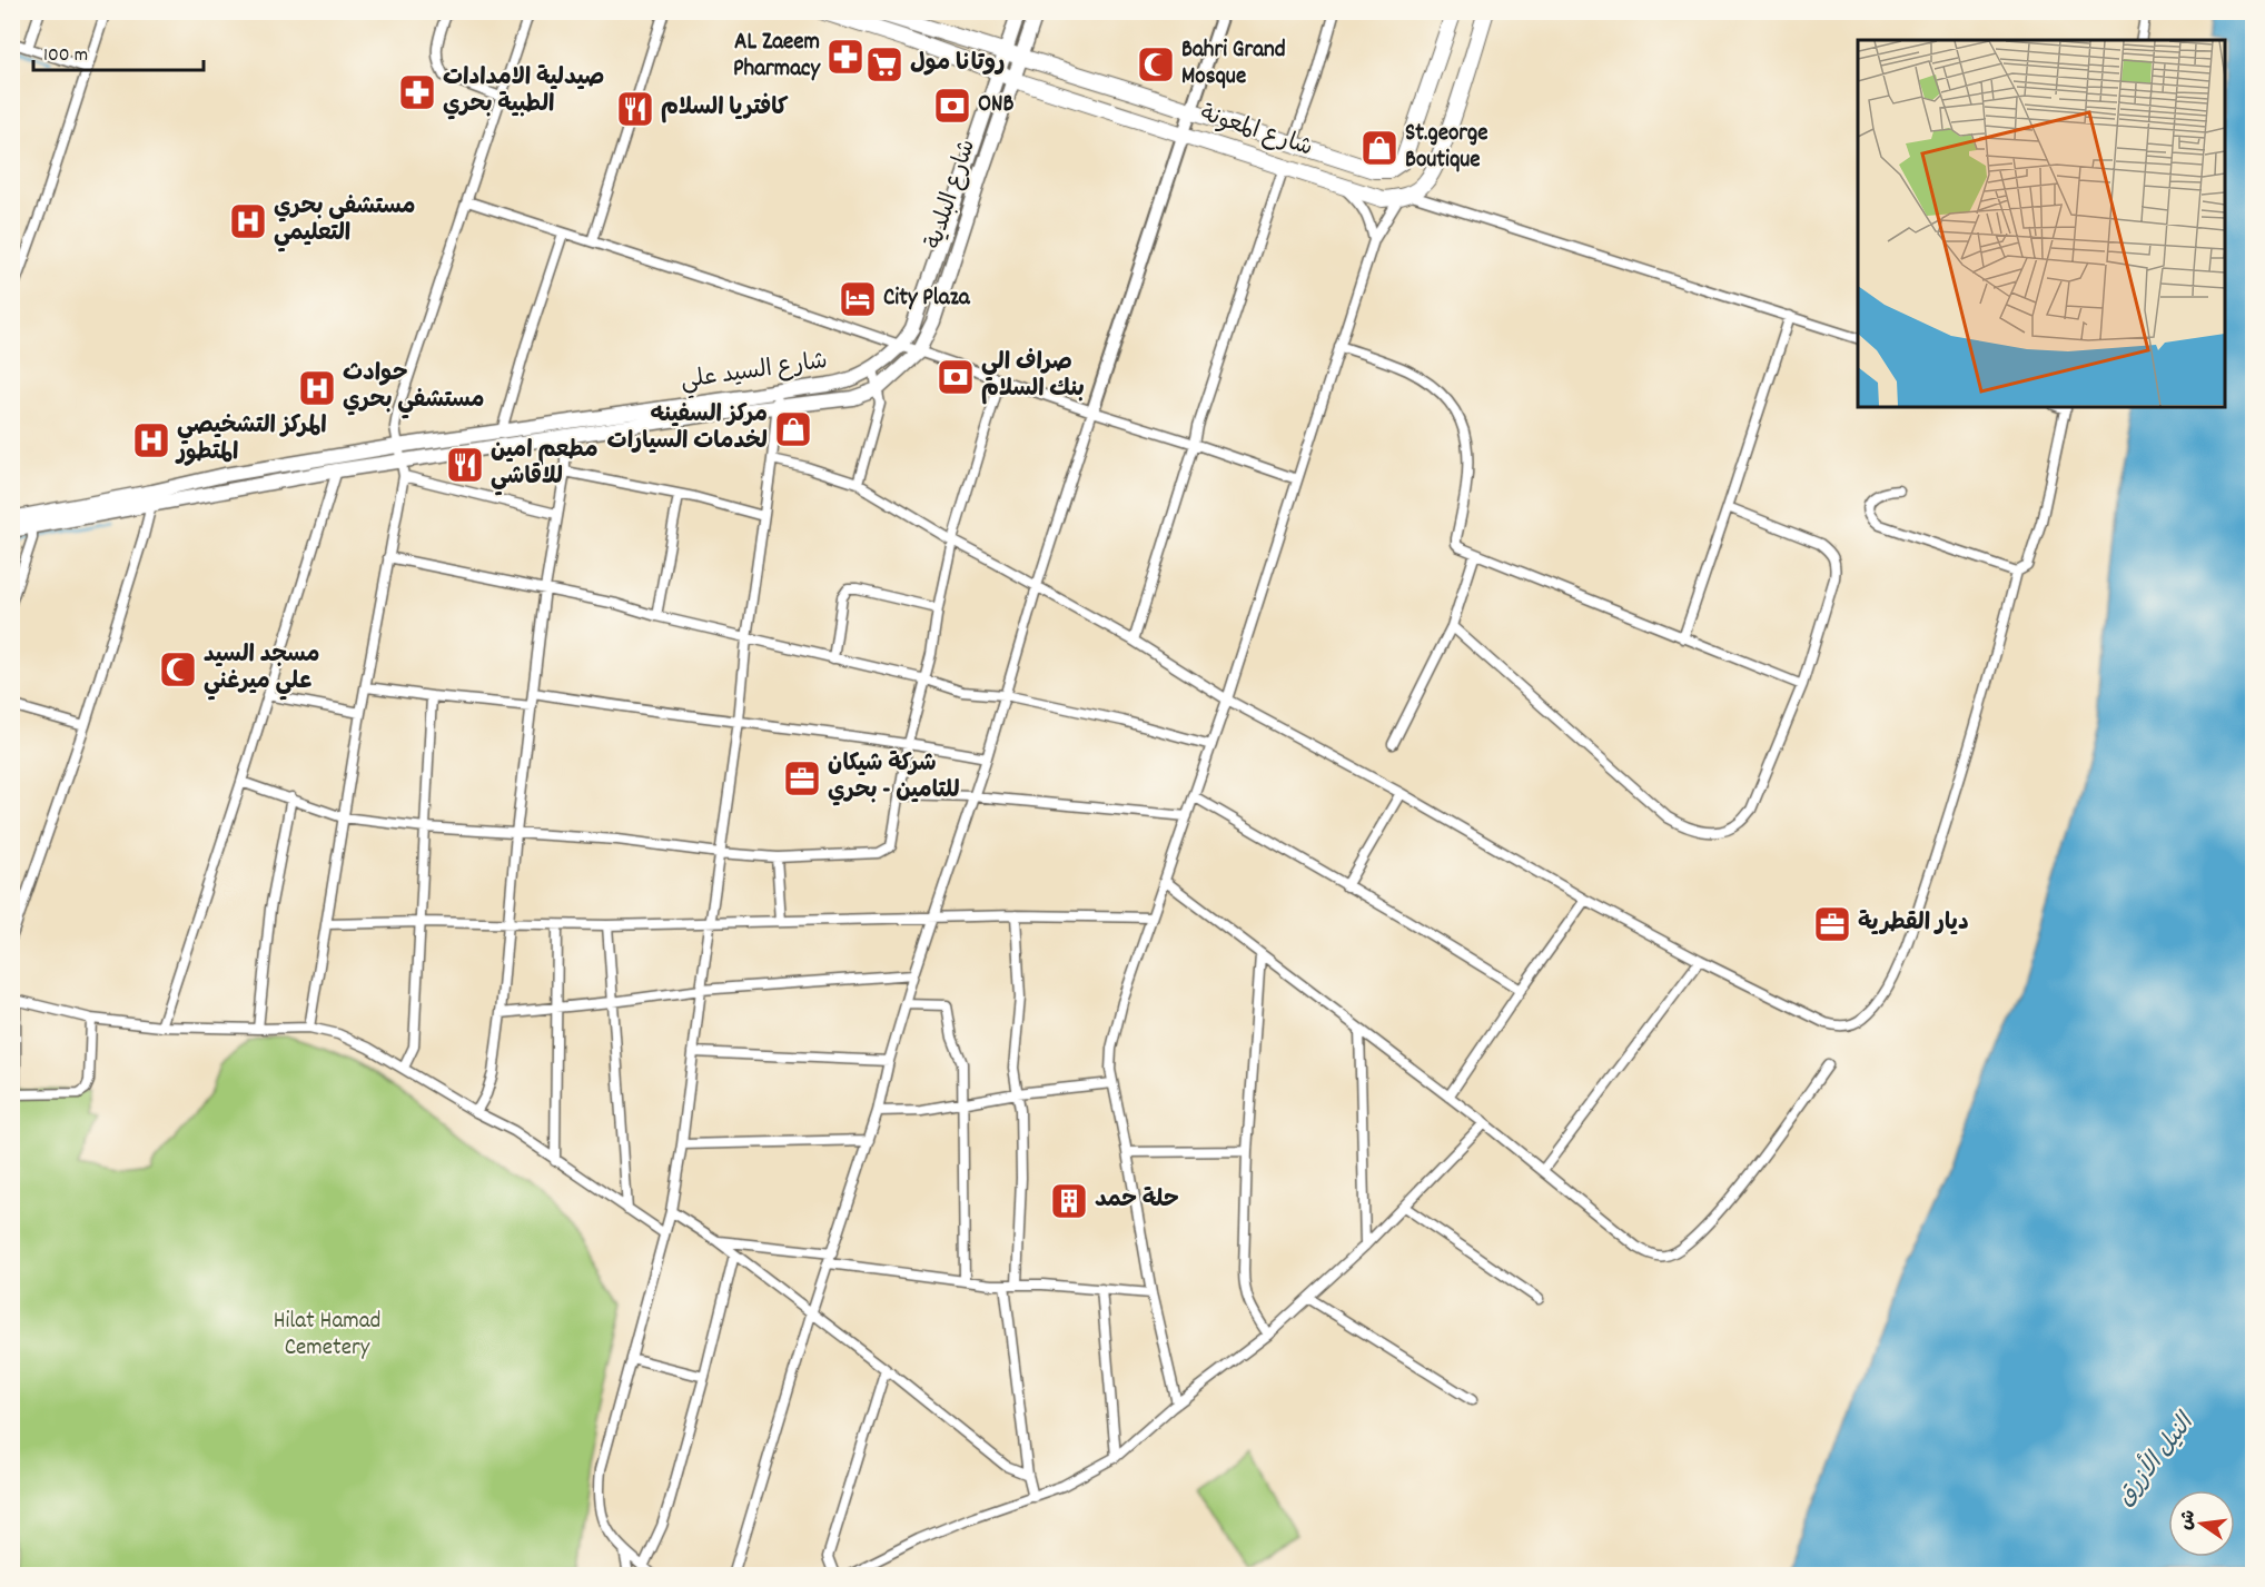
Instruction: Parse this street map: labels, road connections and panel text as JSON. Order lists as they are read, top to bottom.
{
  "streets": {
    "highway": ["شارع المعونة"],
    "main road": ["شارع البلدية", "شارع السيد علي"]
  },
  "crossings": [
    ["شارع المعونة", "شارع البلدية"],
    ["شارع البلدية", "شارع السيد علي"]
  ],
  "water": ["النيل الأزرق"],
  "parks": ["Hilat Hamad Cemetery"],
  "places": {
    "pharmacy": ["AL Zaeem Pharmacy", "صيدلية الامدادات الطبية بحري"],
    "supermarket": ["روتانا مول"],
    "mosque": ["Bahri Grand Mosque", "مسجد السيد علي ميرغني"],
    "bank": ["ONB", "صراف الي بنك السلام"],
    "restaurant": ["كافتريا السلام", "مطعم امين للاقاشي"],
    "shop": ["St.george Boutique", "مركز السفينه لخدمات السيارات"],
    "hospital": ["مستشفى بحري التعليمي", "حوادث مستشفي بحري", "المركز التشخيصي المتطور"],
    "hotel": ["City Plaza"],
    "office": ["شركة شيكان للتامين - بحري", "ديار القطرية"],
    "building": ["حلة حمد"]
  },
  "scale_bar": "100 m",
  "north": "left"
}
